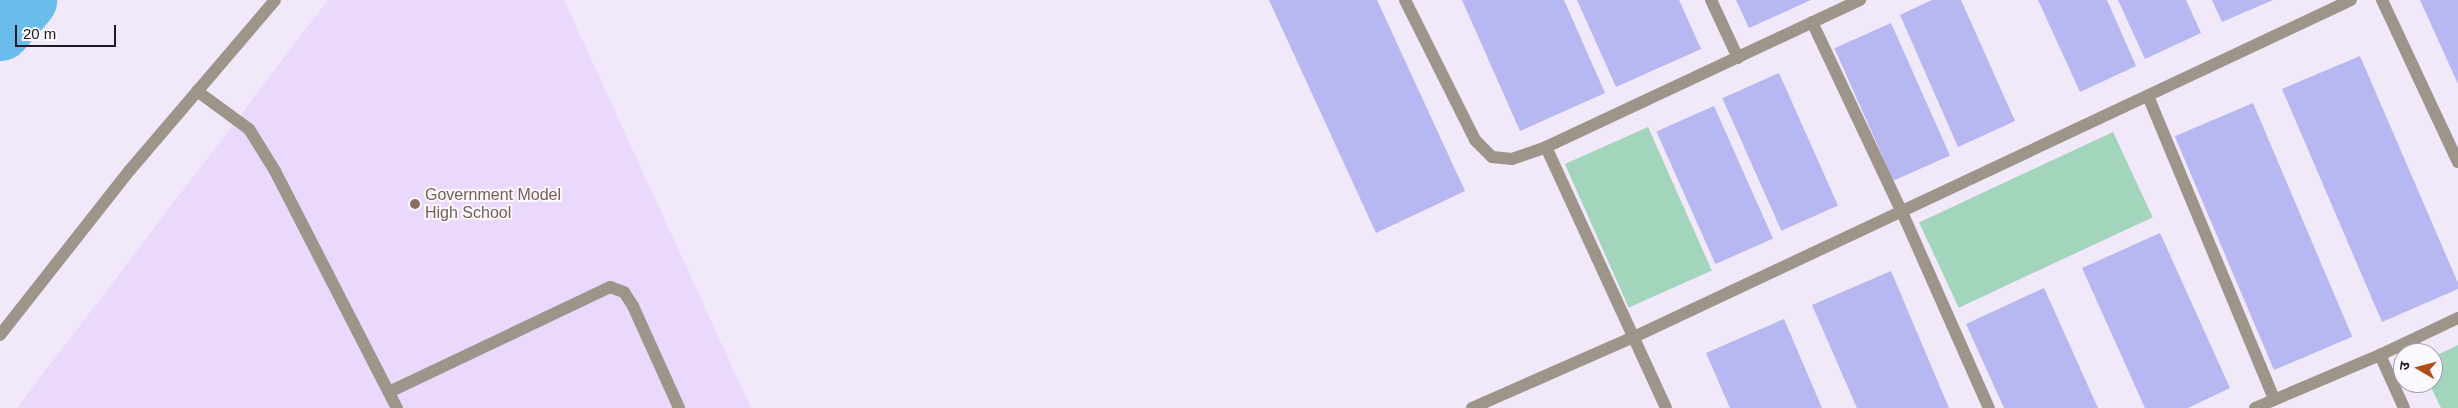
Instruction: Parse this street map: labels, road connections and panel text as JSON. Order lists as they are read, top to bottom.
{
  "places": ["Government Model High School"],
  "scale_bar": "20 m",
  "north": "left"
}
